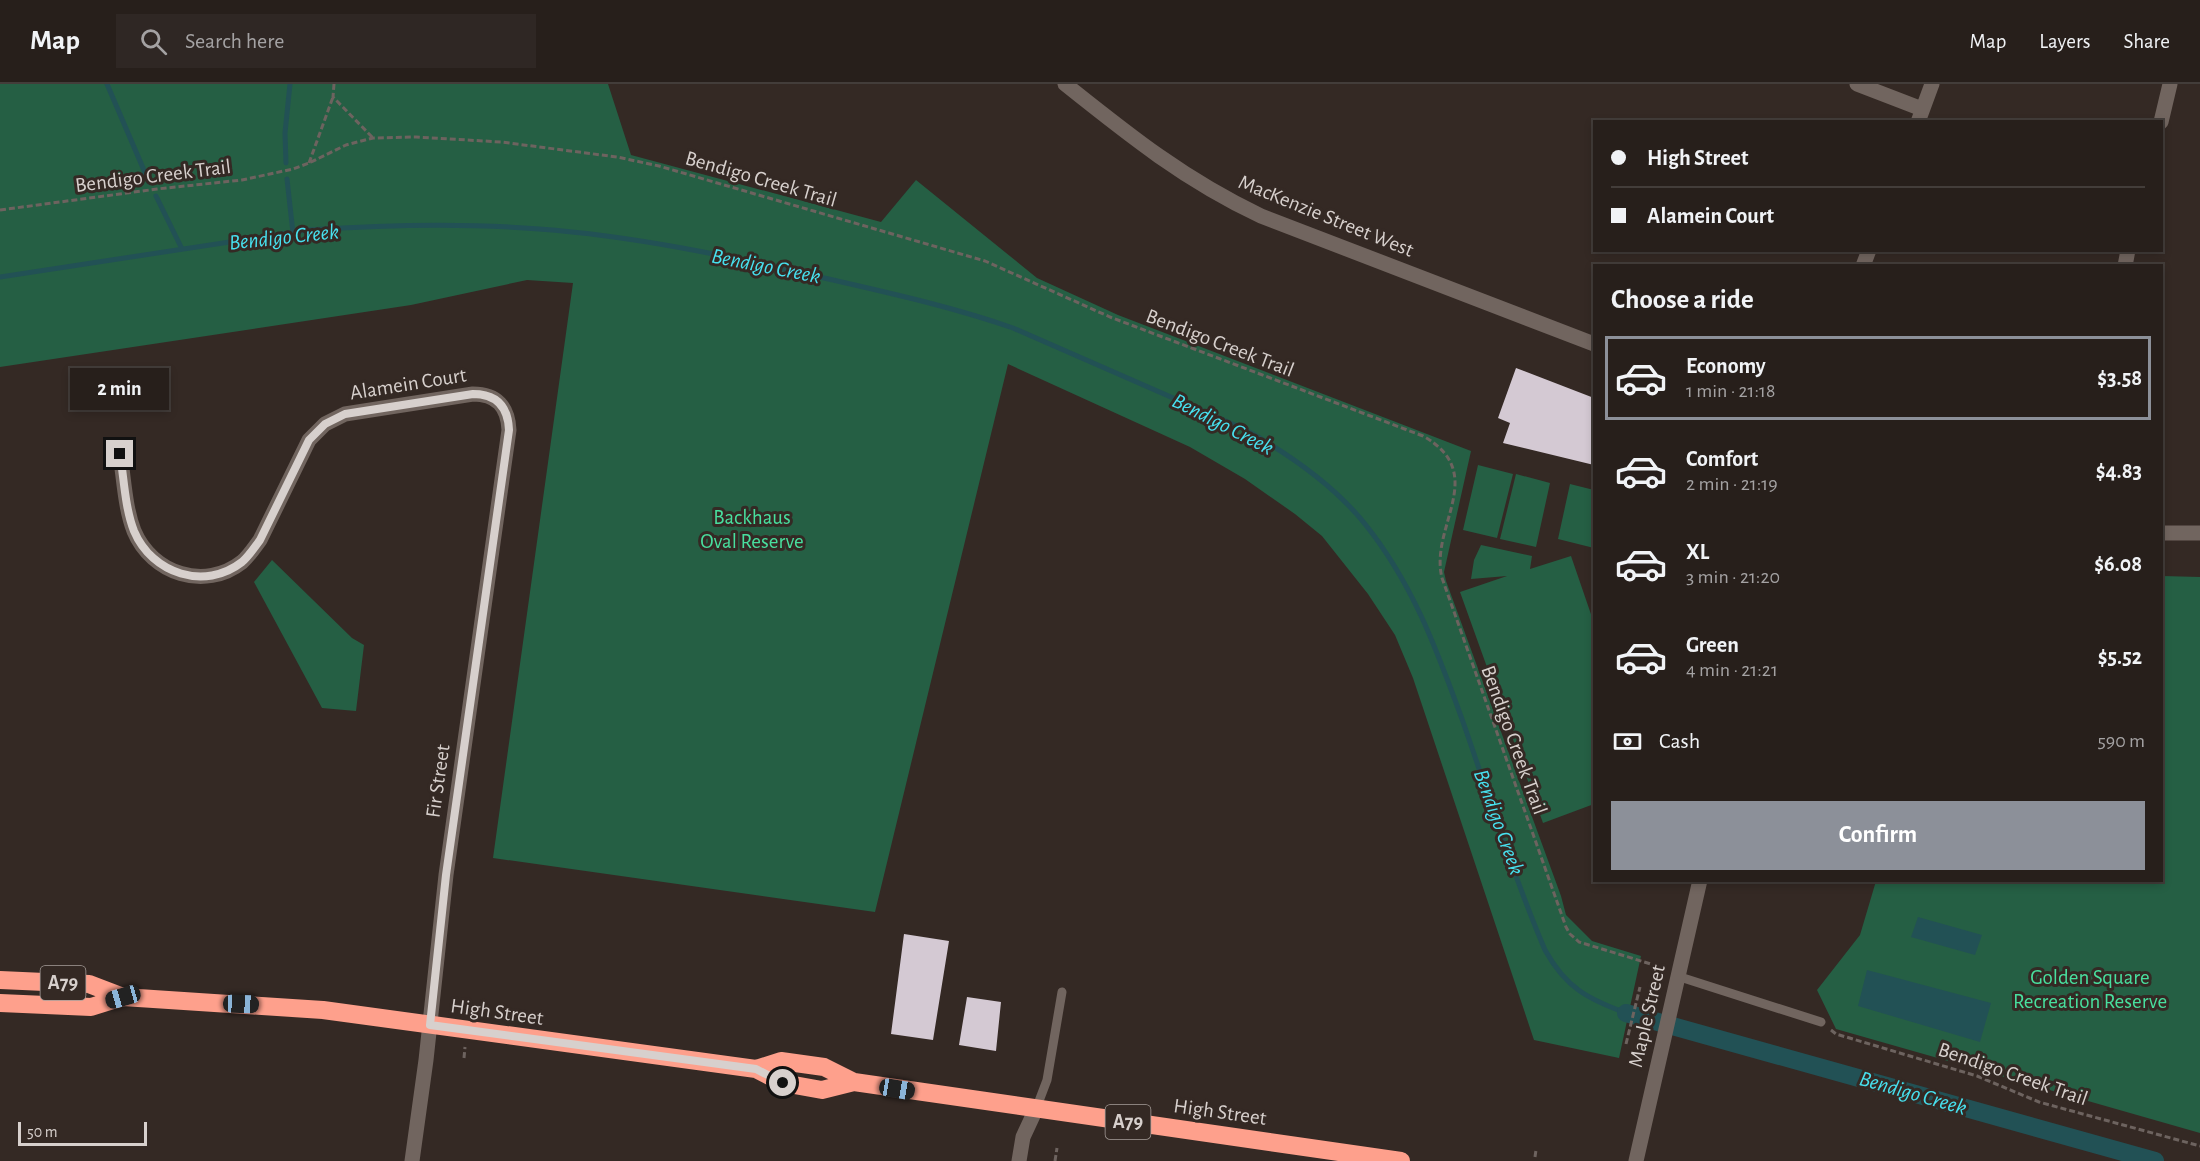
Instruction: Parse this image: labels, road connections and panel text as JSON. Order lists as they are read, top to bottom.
{
  "streets": {
    "highway": ["A79", "High Street"],
    "street": [
      "MacKenzie Street West",
      "Alamein Court",
      "Fir Street",
      "Maple Street"
    ],
    "path": ["Bendigo Creek Trail"]
  },
  "crossings": [
    ["Bendigo Creek Trail", "Maple Street"],
    ["Alamein Court", "Fir Street"],
    ["Fir Street", "High Street"]
  ],
  "water": ["Bendigo Creek"],
  "parks": ["Backhaus Oval Reserve", "Golden Square Recreation Reserve"],
  "scale_bar": "50 m",
  "page": {
    "header": "Map",
    "search": "Search here",
    "nav": ["Map", "Layers", "Share"],
    "banner": ["High Street", "Alamein Court"],
    "heading": "Choose a ride",
    "list": [
      {
        "name": "Economy",
        "note": "1 min · 21:18",
        "value": "$3.58"
      },
      {
        "name": "Comfort",
        "note": "2 min · 21:19",
        "value": "$4.83"
      },
      {
        "name": "XL",
        "note": "3 min · 21:20",
        "value": "$6.08"
      },
      {
        "name": "Green",
        "note": "4 min · 21:21",
        "value": "$5.52"
      }
    ],
    "bubble": "2 min",
    "pay": ["Cash", "590 m"],
    "buttons": "Confirm",
    "scale": "50 m"
  }
}
